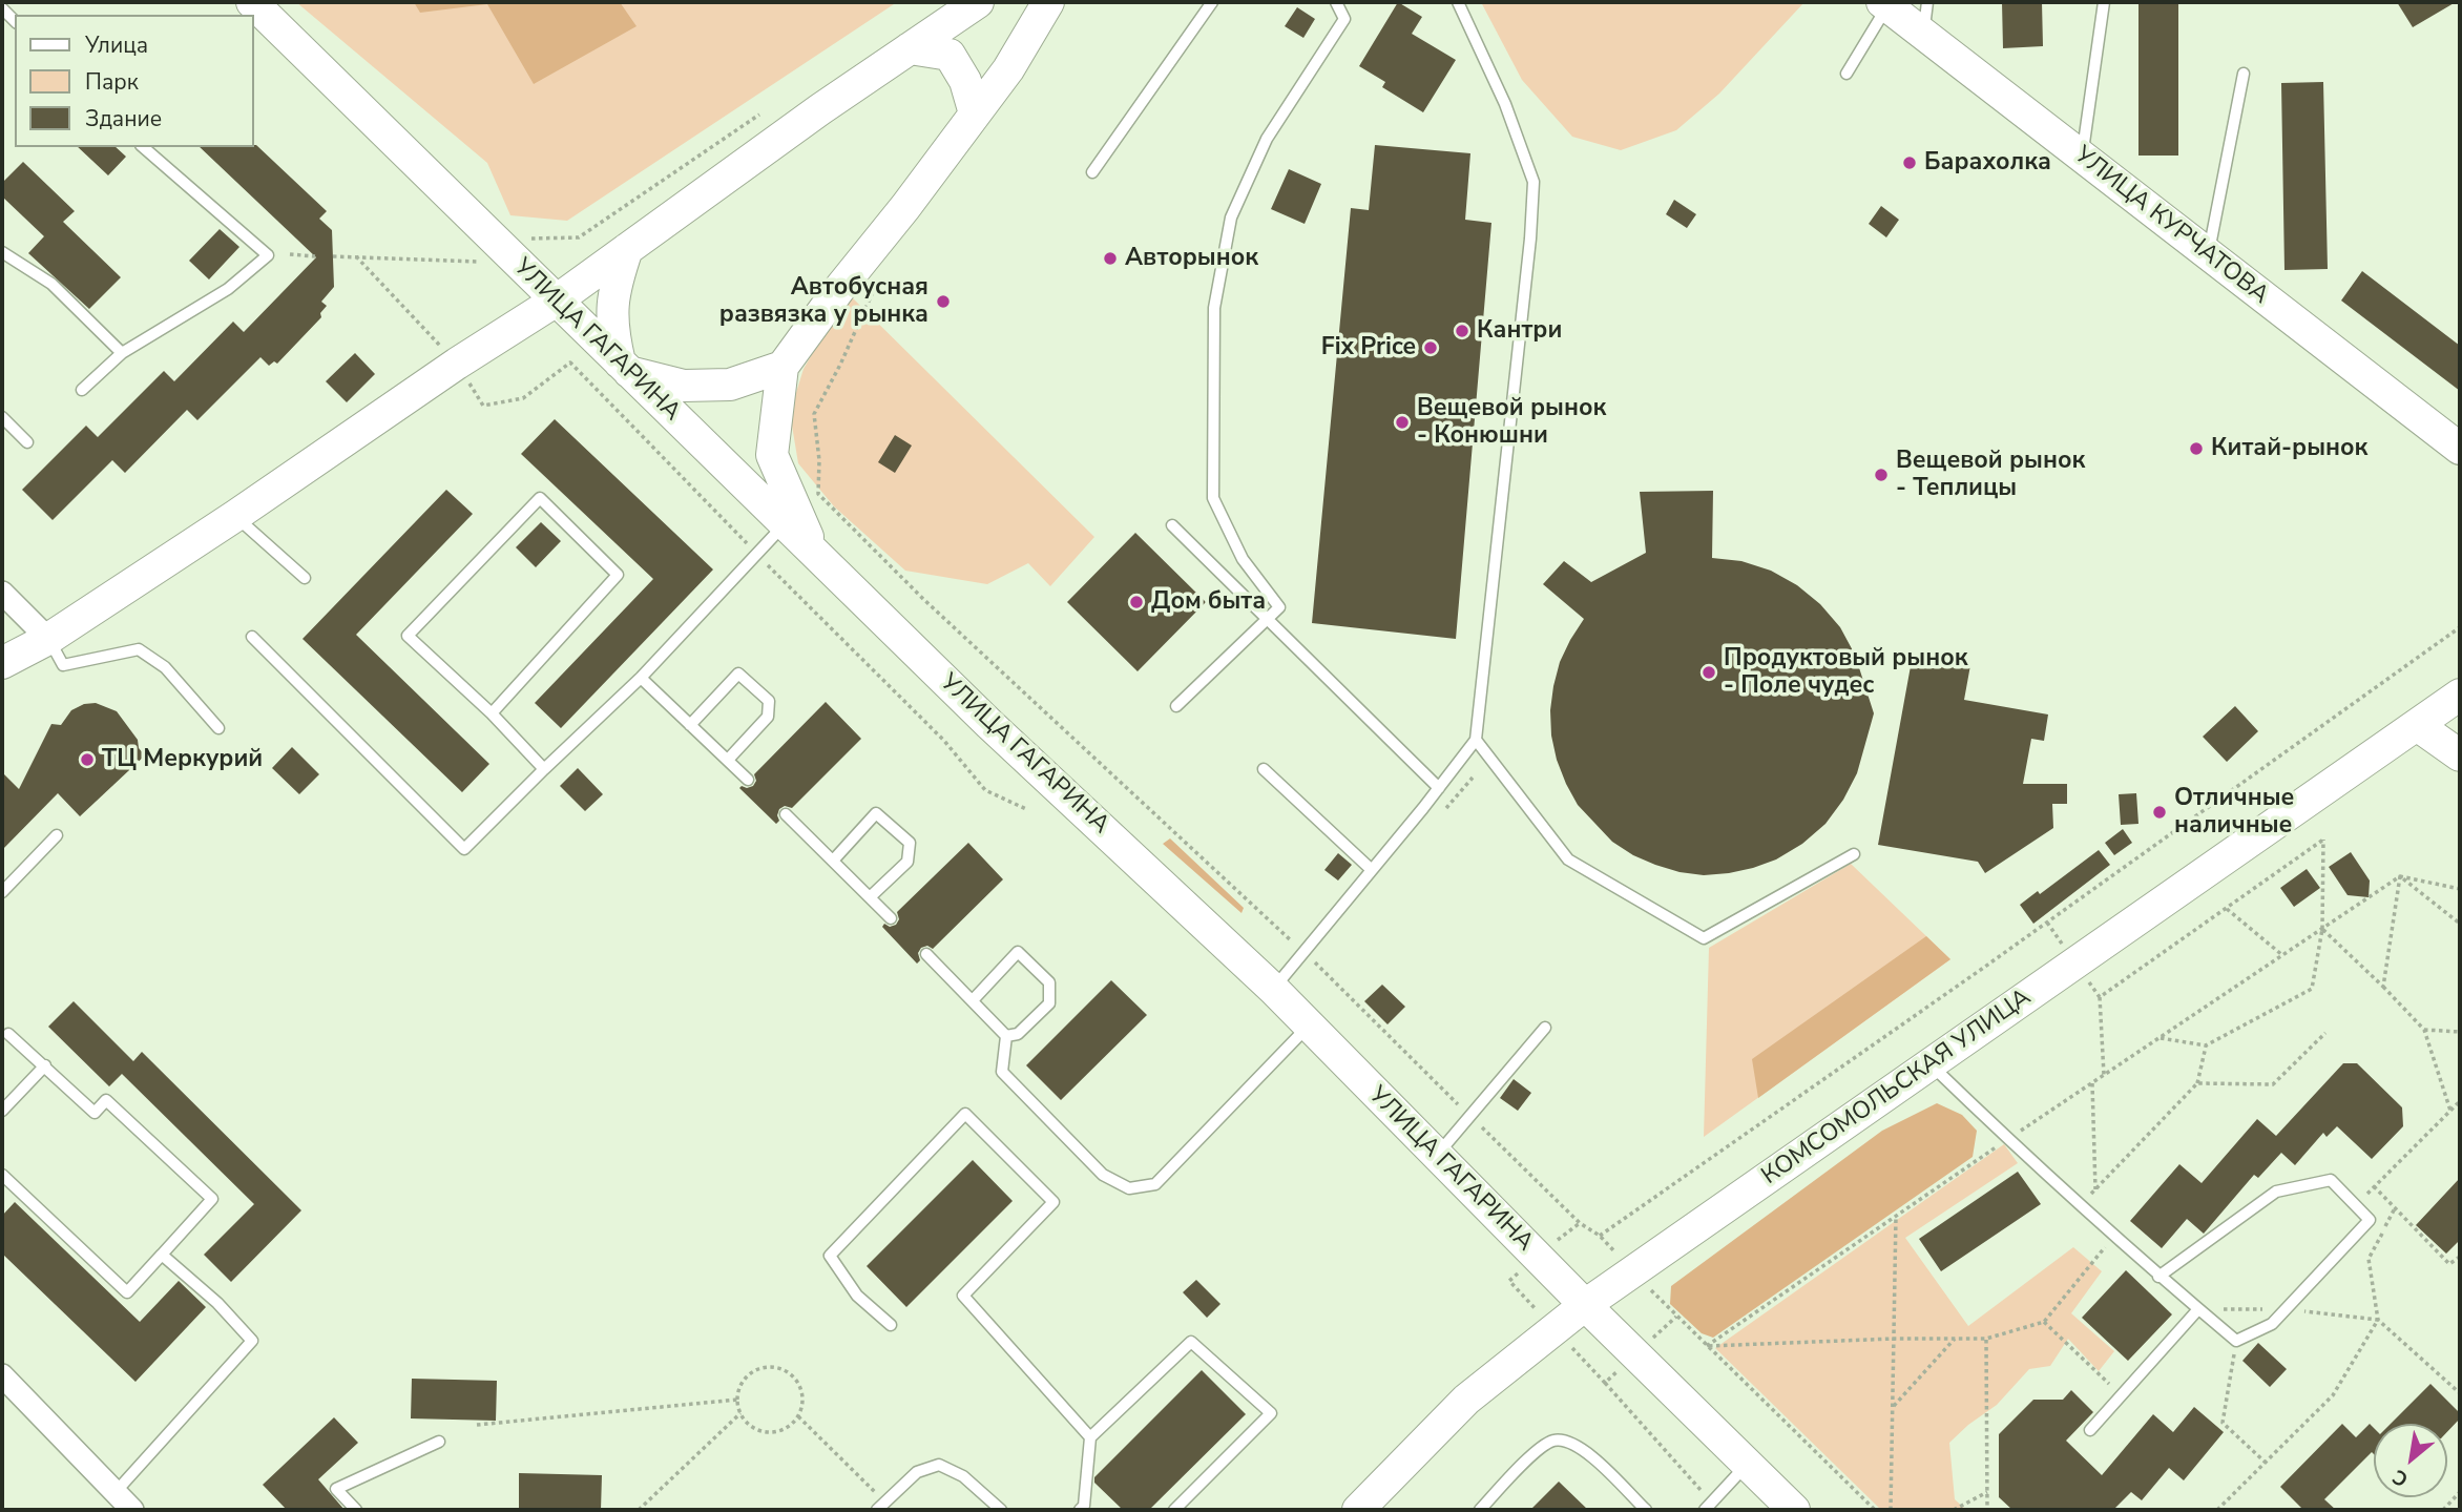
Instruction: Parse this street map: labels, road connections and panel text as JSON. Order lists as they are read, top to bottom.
{
  "streets": {
    "main road": ["УЛИЦА КУРЧАТОВА", "УЛИЦА ГАГАРИНА", "КОМСОМОЛЬСКАЯ УЛИЦА"]
  },
  "crossings": [
    ["УЛИЦА ГАГАРИНА", "КОМСОМОЛЬСКАЯ УЛИЦА"]
  ],
  "places": [
    "Барахолка",
    "Авторынок",
    "Автобусная развязка у рынка",
    "Кантри",
    "Fix Price",
    "Вещевой рынок - Конюшни",
    "Китай-рынок",
    "Вещевой рынок - Теплицы",
    "Дом быта",
    "Продуктовый рынок - Поле чудес",
    "ТЦ Меркурий",
    "Отличные наличные"
  ],
  "legend": ["Улица", "Парк", "Здание"],
  "north": "bottom left"
}
